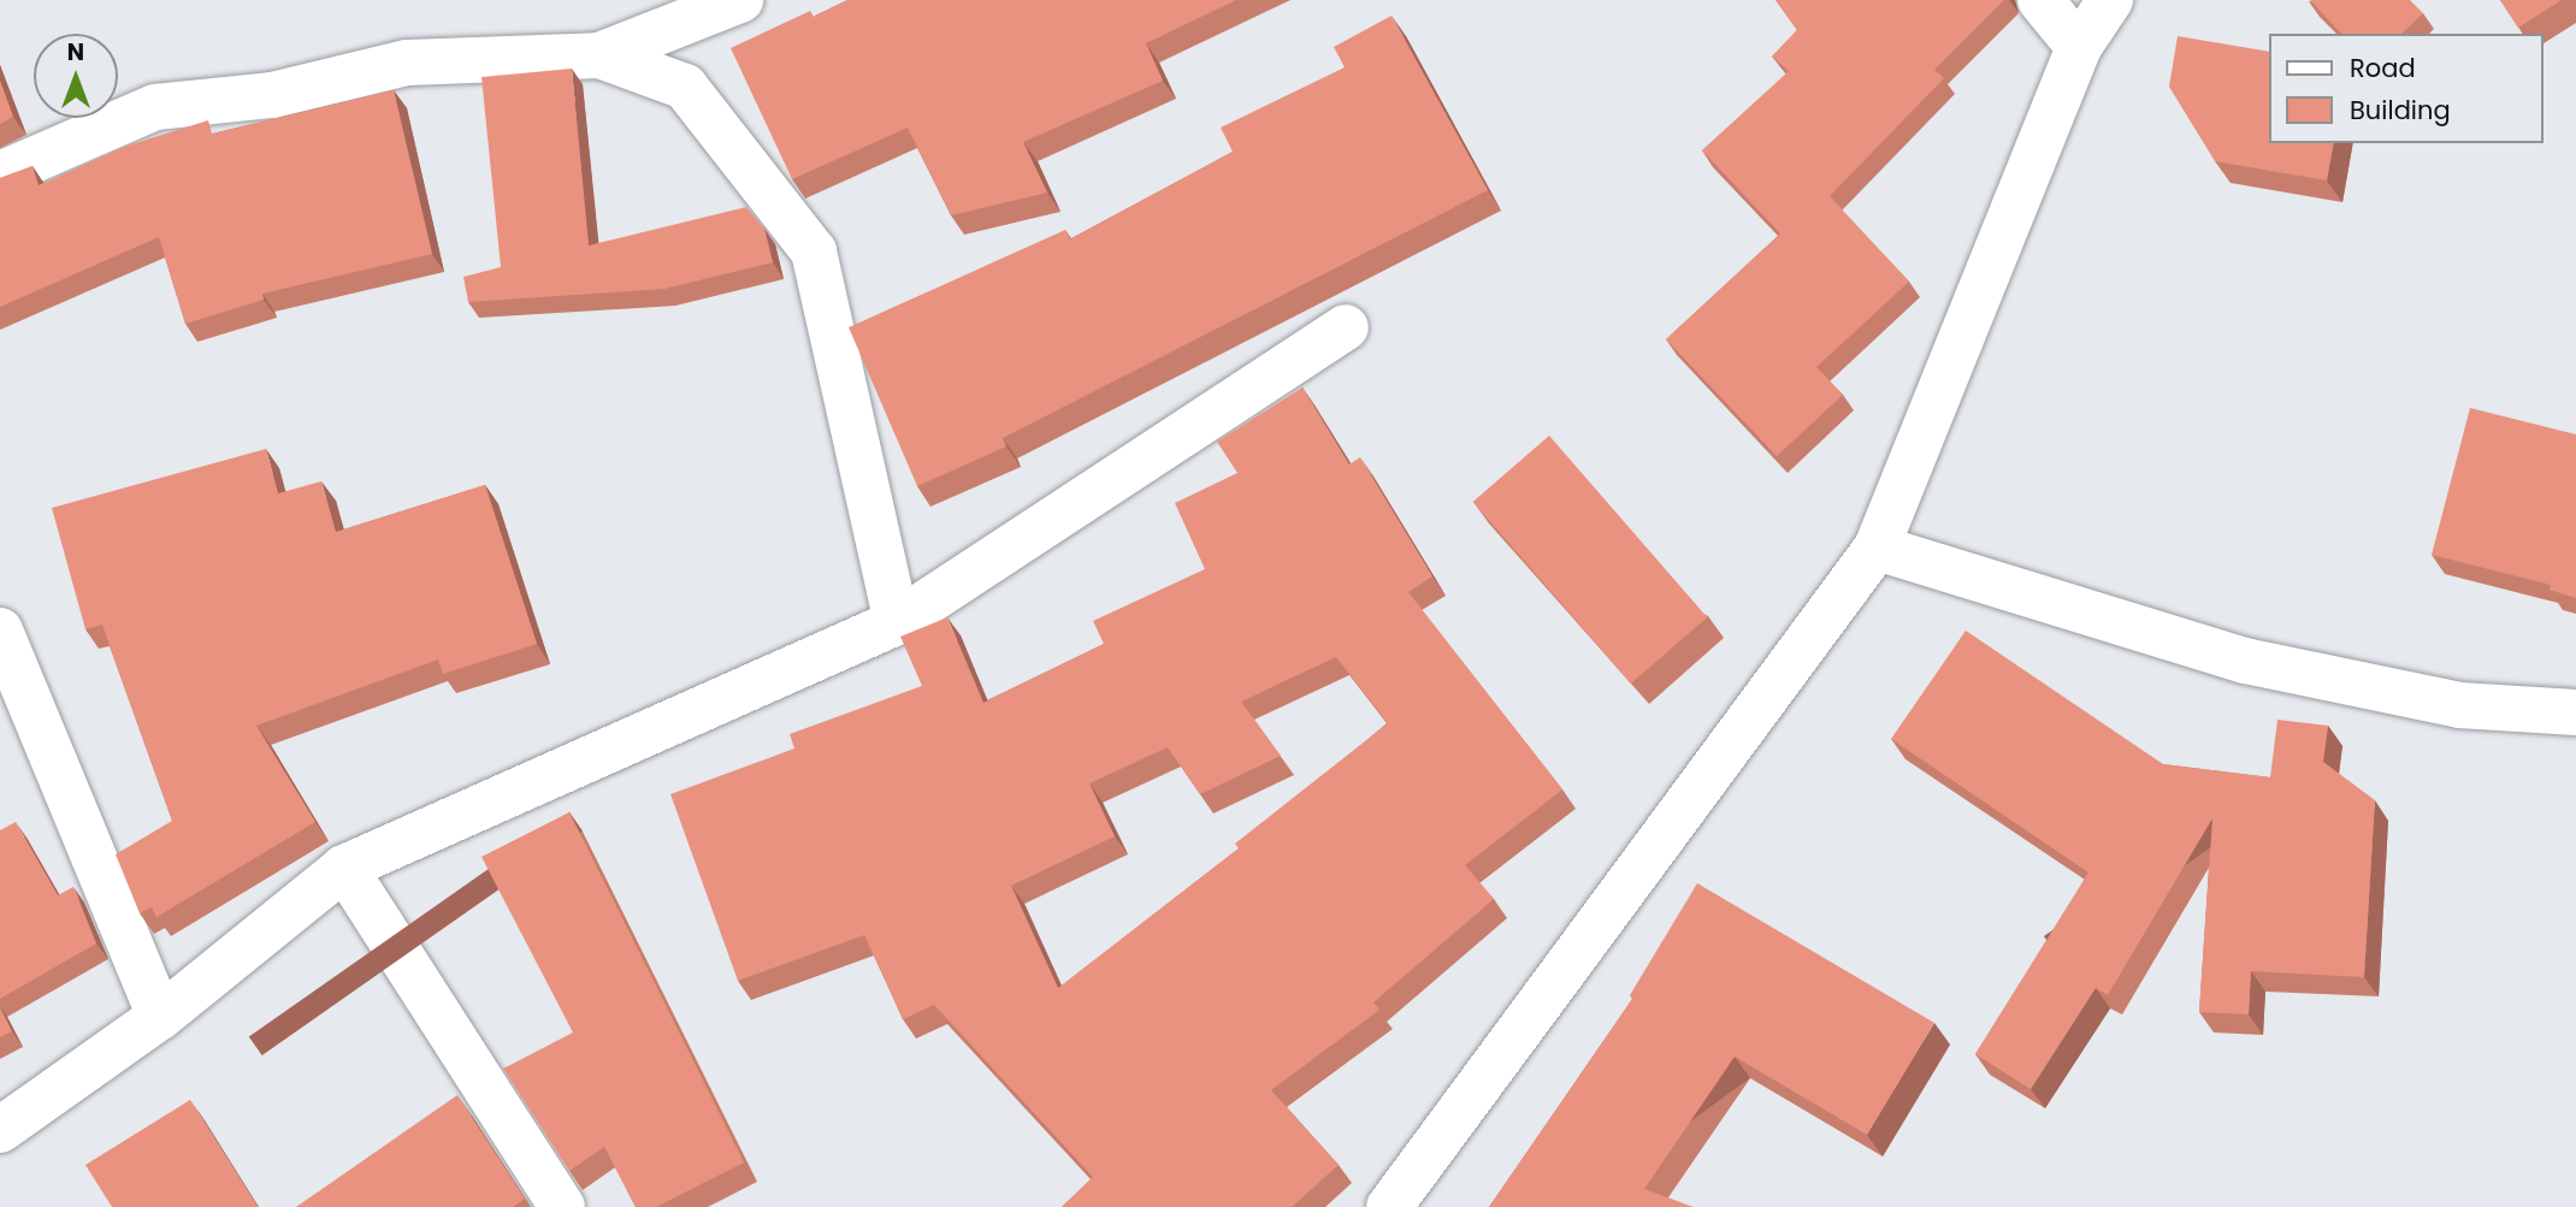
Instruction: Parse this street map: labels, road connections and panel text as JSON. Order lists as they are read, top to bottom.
{
  "legend": ["Road", "Building"],
  "north": "top"
}
